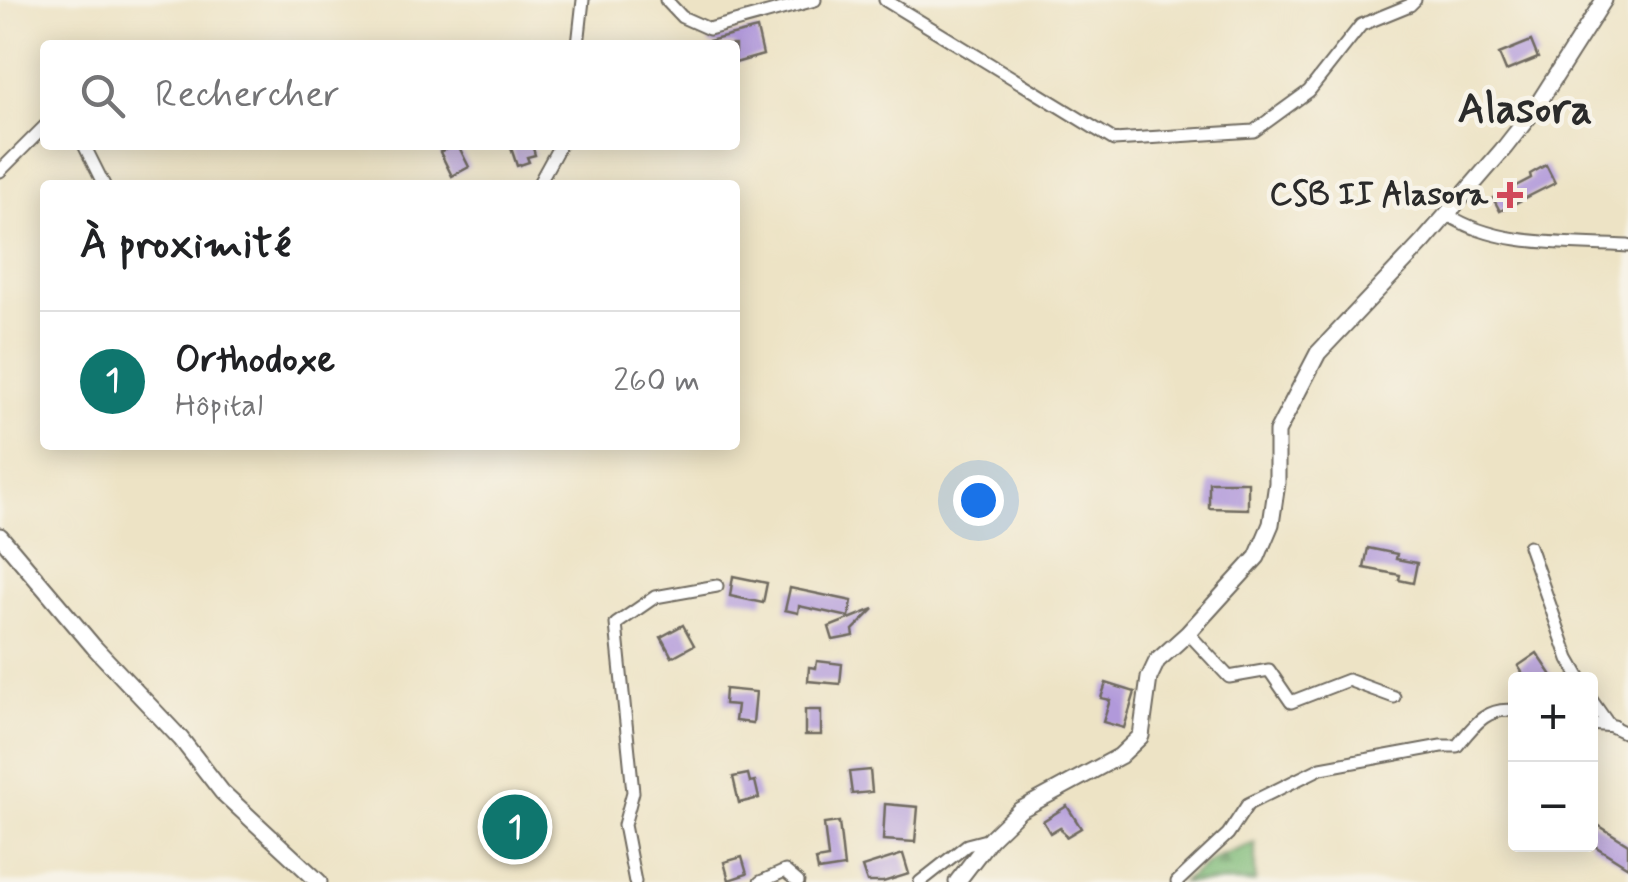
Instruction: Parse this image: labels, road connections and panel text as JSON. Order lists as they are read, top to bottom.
{
  "districts": ["Alasora"],
  "places": {
    "health": ["CSB II Alasora"]
  },
  "page": {
    "search": "Rechercher",
    "heading": "À proximité",
    "list": [
      {
        "mark": "1",
        "name": "Orthodoxe",
        "note": "Hôpital",
        "value": "260 m"
      }
    ],
    "map_buttons": ["+", "−"],
    "pins": "1"
  }
}
